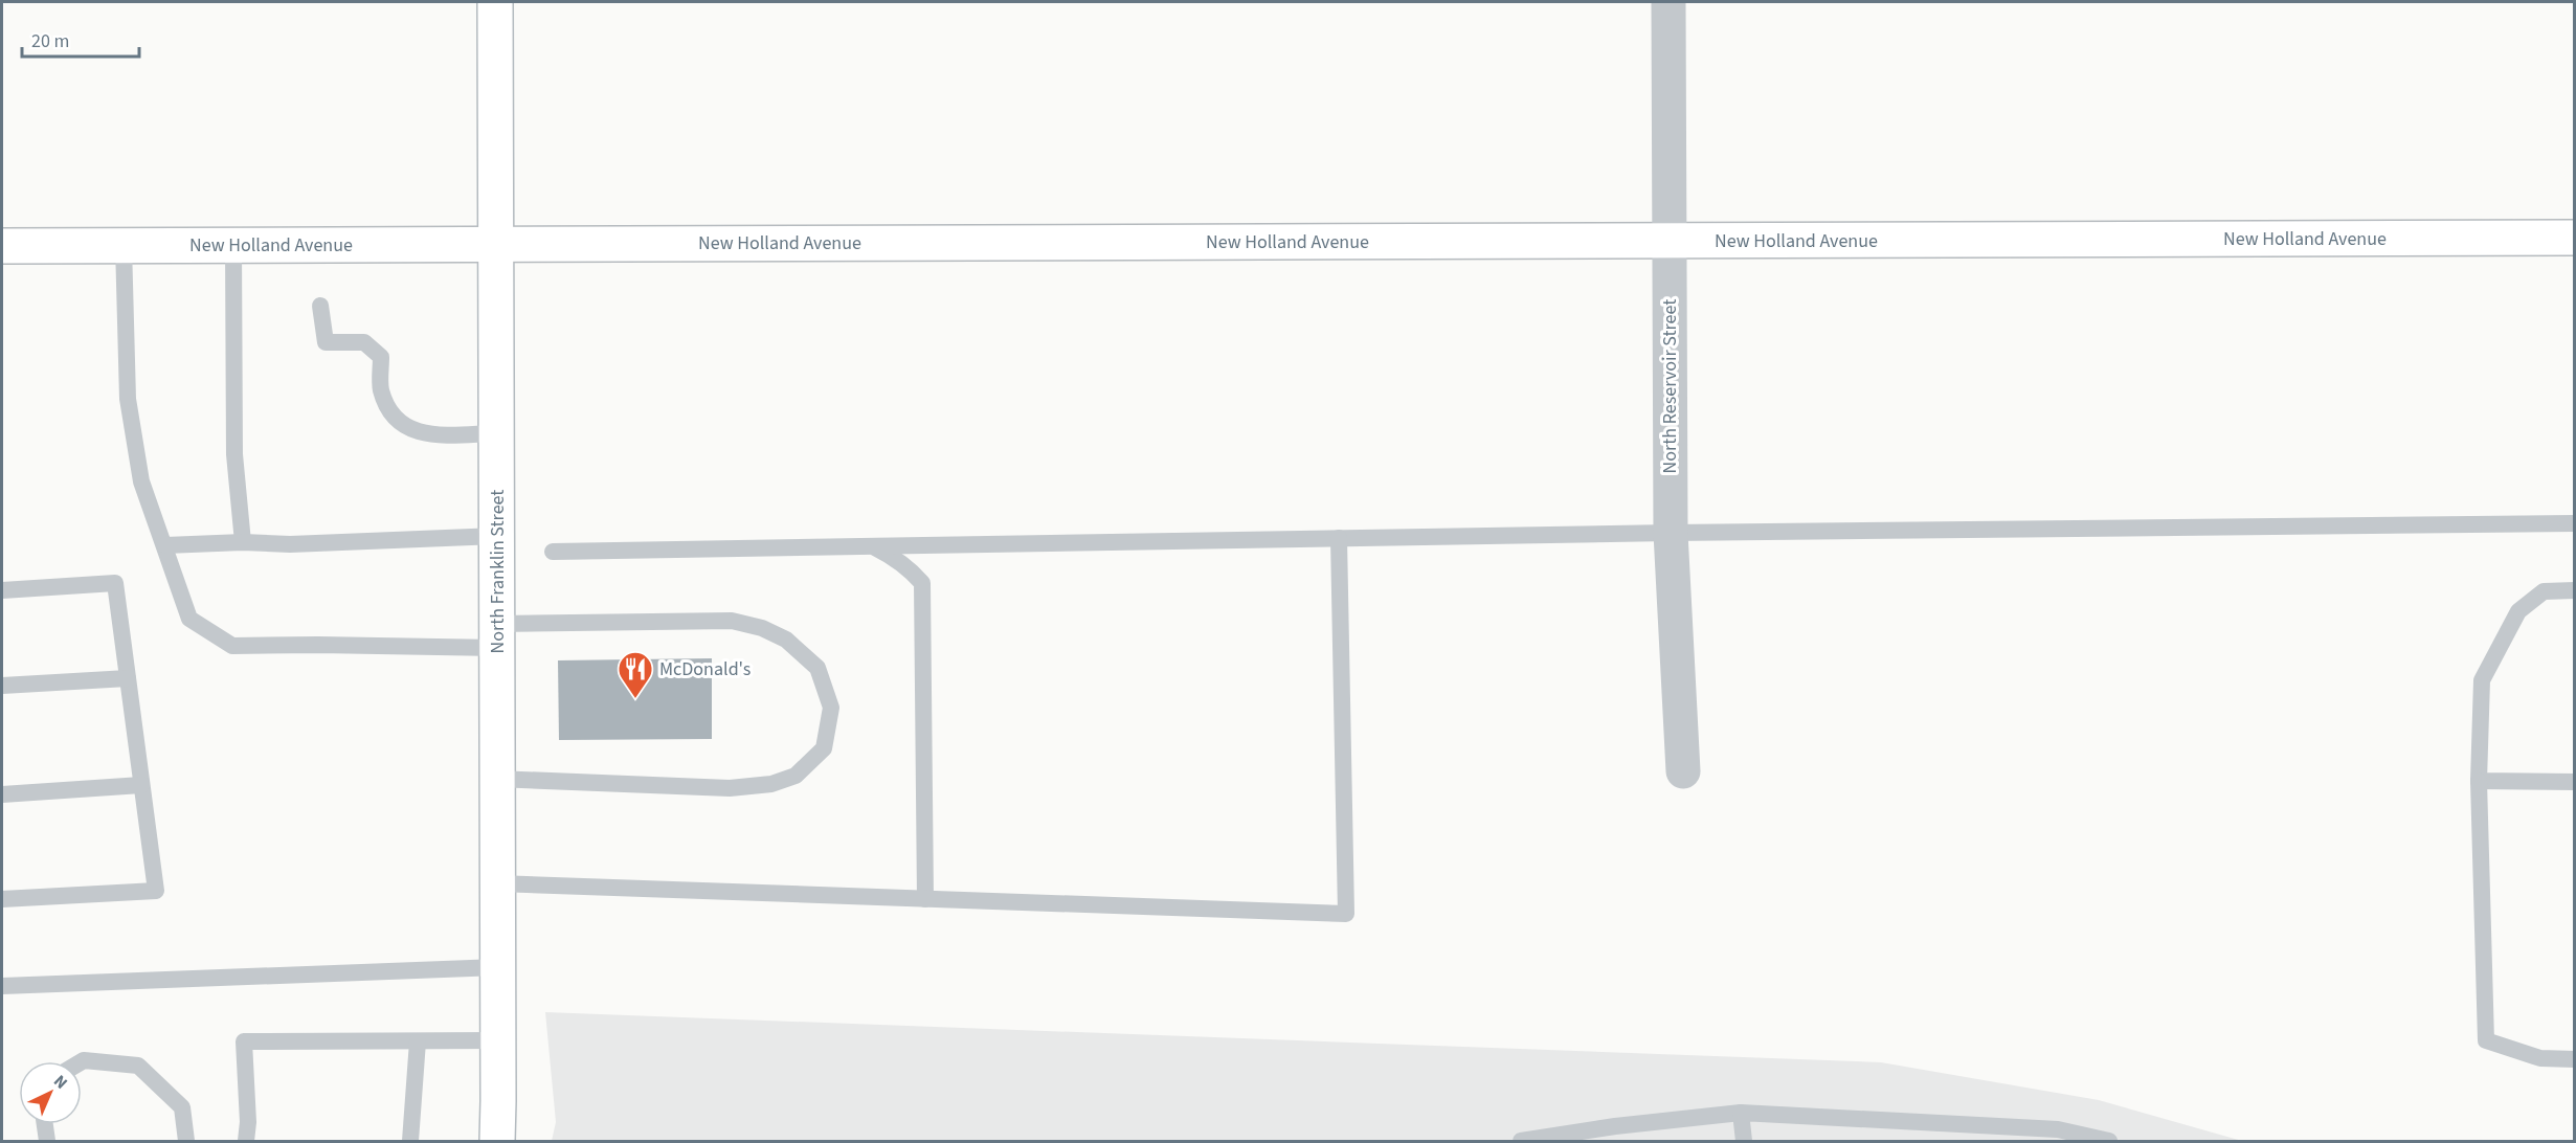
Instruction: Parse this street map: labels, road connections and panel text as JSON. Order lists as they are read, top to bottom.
{
  "streets": {
    "main road": ["New Holland Avenue", "North Franklin Street"],
    "street": ["North Reservoir Street"]
  },
  "crossings": [
    ["New Holland Avenue", "North Reservoir Street"],
    ["New Holland Avenue", "North Franklin Street"]
  ],
  "places": {
    "restaurant": ["McDonald's"]
  },
  "scale_bar": "20 m",
  "north": "top right"
}
